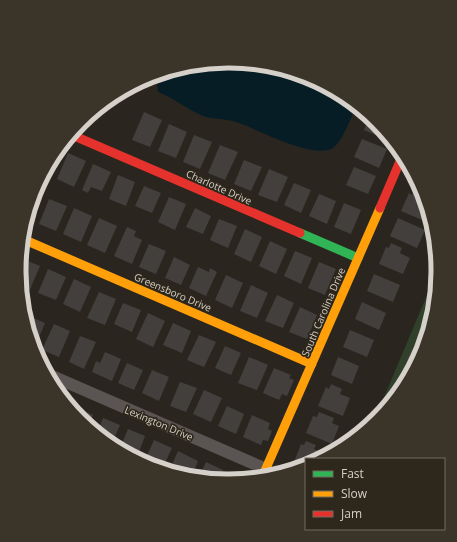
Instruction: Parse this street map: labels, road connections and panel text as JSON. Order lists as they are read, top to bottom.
{
  "streets": {
    "street": [
      "Charlotte Drive",
      "Greensboro Drive",
      "South Carolina Drive",
      "Lexington Drive"
    ]
  },
  "crossings": [
    ["Charlotte Drive", "South Carolina Drive"],
    ["Greensboro Drive", "South Carolina Drive"],
    ["South Carolina Drive", "Lexington Drive"]
  ],
  "legend": ["Fast", "Slow", "Jam"]
}
